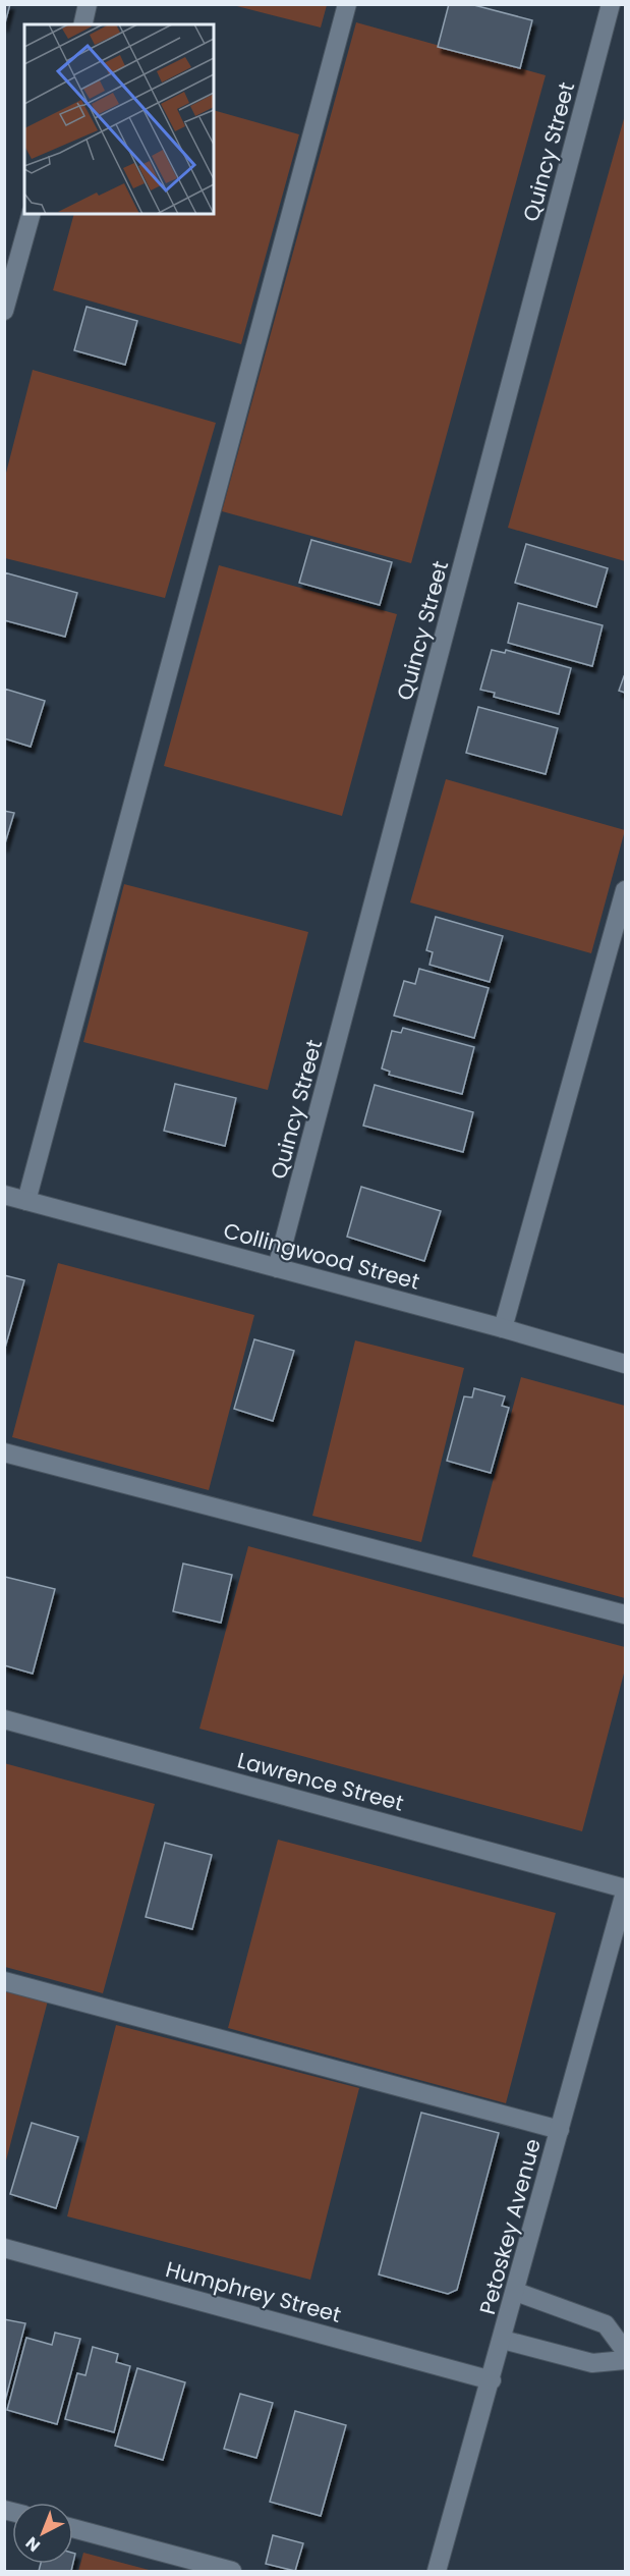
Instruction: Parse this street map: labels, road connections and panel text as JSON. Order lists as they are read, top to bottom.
{
  "streets": {
    "street": [
      "Quincy Street",
      "Collingwood Street",
      "Lawrence Street",
      "Petoskey Avenue",
      "Humphrey Street"
    ]
  },
  "crossings": [
    ["Quincy Street", "Collingwood Street"],
    ["Petoskey Avenue", "Humphrey Street"]
  ],
  "north": "bottom left"
}
